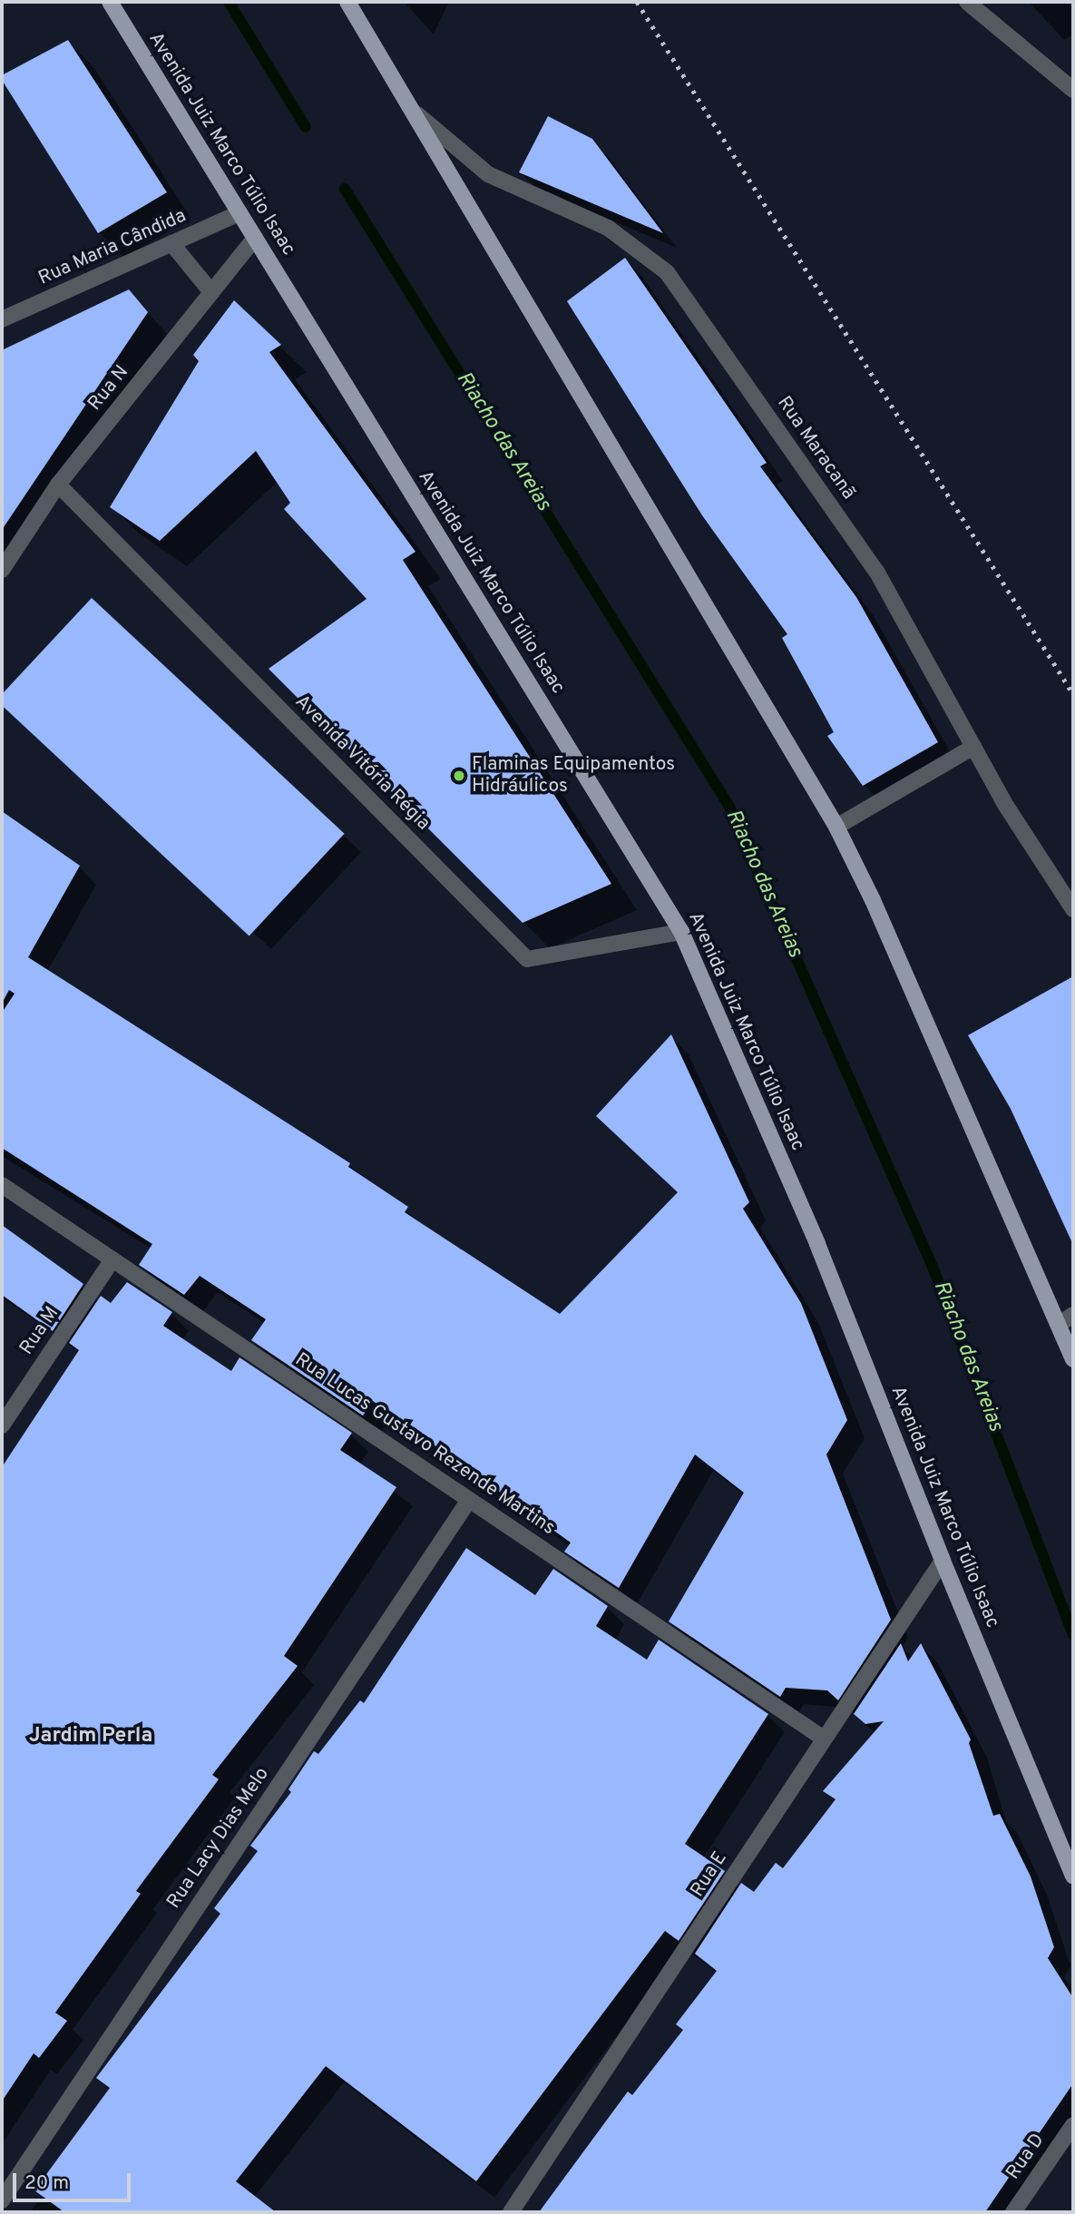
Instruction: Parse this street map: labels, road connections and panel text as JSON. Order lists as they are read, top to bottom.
{
  "streets": {
    "main road": ["Avenida Juiz Marco Túlio Isaac"],
    "street": [
      "Rua Maria Cândida",
      "Rua N",
      "Rua Maracanã",
      "Avenida Vitória Régia",
      "Rua M",
      "Rua Lucas Gustavo Rezende Martins",
      "Rua Lacy Dias Melo",
      "Rua E",
      "Rua D"
    ]
  },
  "crossings": [
    ["Avenida Juiz Marco Túlio Isaac", "Rua Maria Cândida"],
    ["Avenida Juiz Marco Túlio Isaac", "Rua N"],
    ["Avenida Juiz Marco Túlio Isaac", "Avenida Vitória Régia"],
    ["Avenida Juiz Marco Túlio Isaac", "Rua E"],
    ["Rua N", "Avenida Vitória Régia"],
    ["Rua M", "Rua Lucas Gustavo Rezende Martins"],
    ["Rua Lucas Gustavo Rezende Martins", "Rua Lacy Dias Melo"],
    ["Rua Lucas Gustavo Rezende Martins", "Rua E"]
  ],
  "districts": ["Jardim Perla"],
  "water": ["Riacho das Areias"],
  "places": ["Flaminas Equipamentos Hidráulicos"],
  "scale_bar": "20 m"
}
